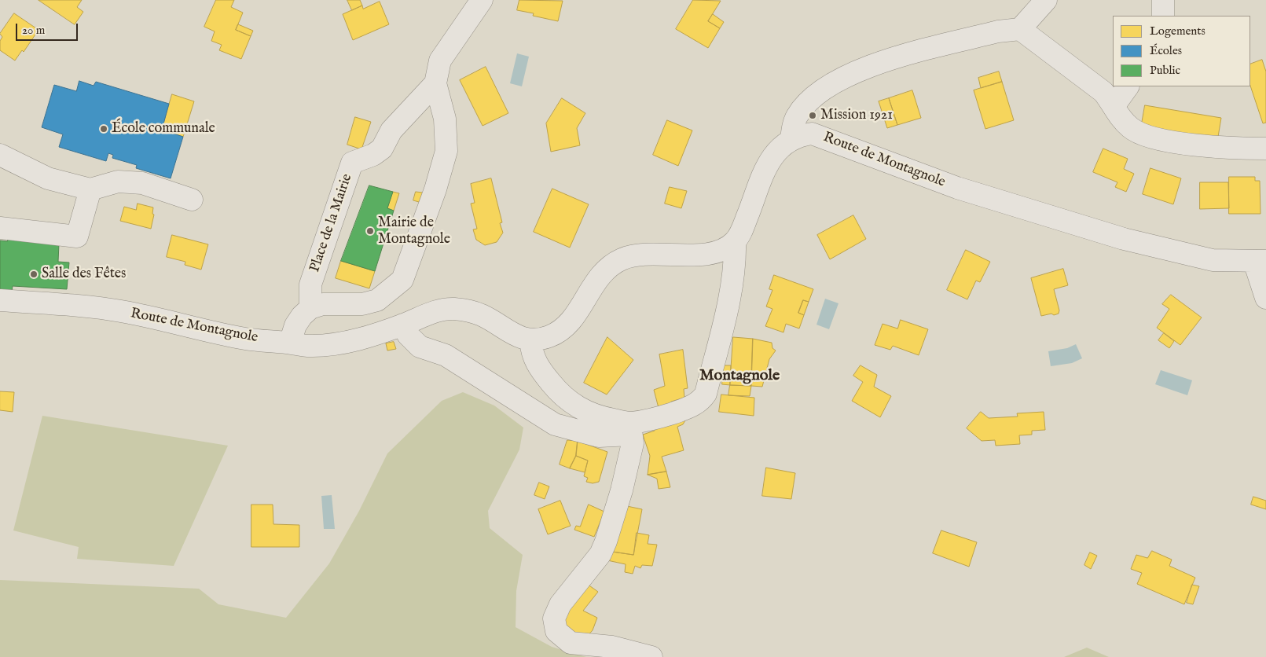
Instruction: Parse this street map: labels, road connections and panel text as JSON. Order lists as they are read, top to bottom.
{
  "streets": {
    "street": ["Route de Montagnole", "Place de la Mairie"]
  },
  "districts": ["Montagnole"],
  "places": [
    "Mission 1921",
    "École communale",
    "Mairie de Montagnole",
    "Salle des Fêtes"
  ],
  "legend": ["Logements", "Écoles", "Public"],
  "scale_bar": "20 m"
}
